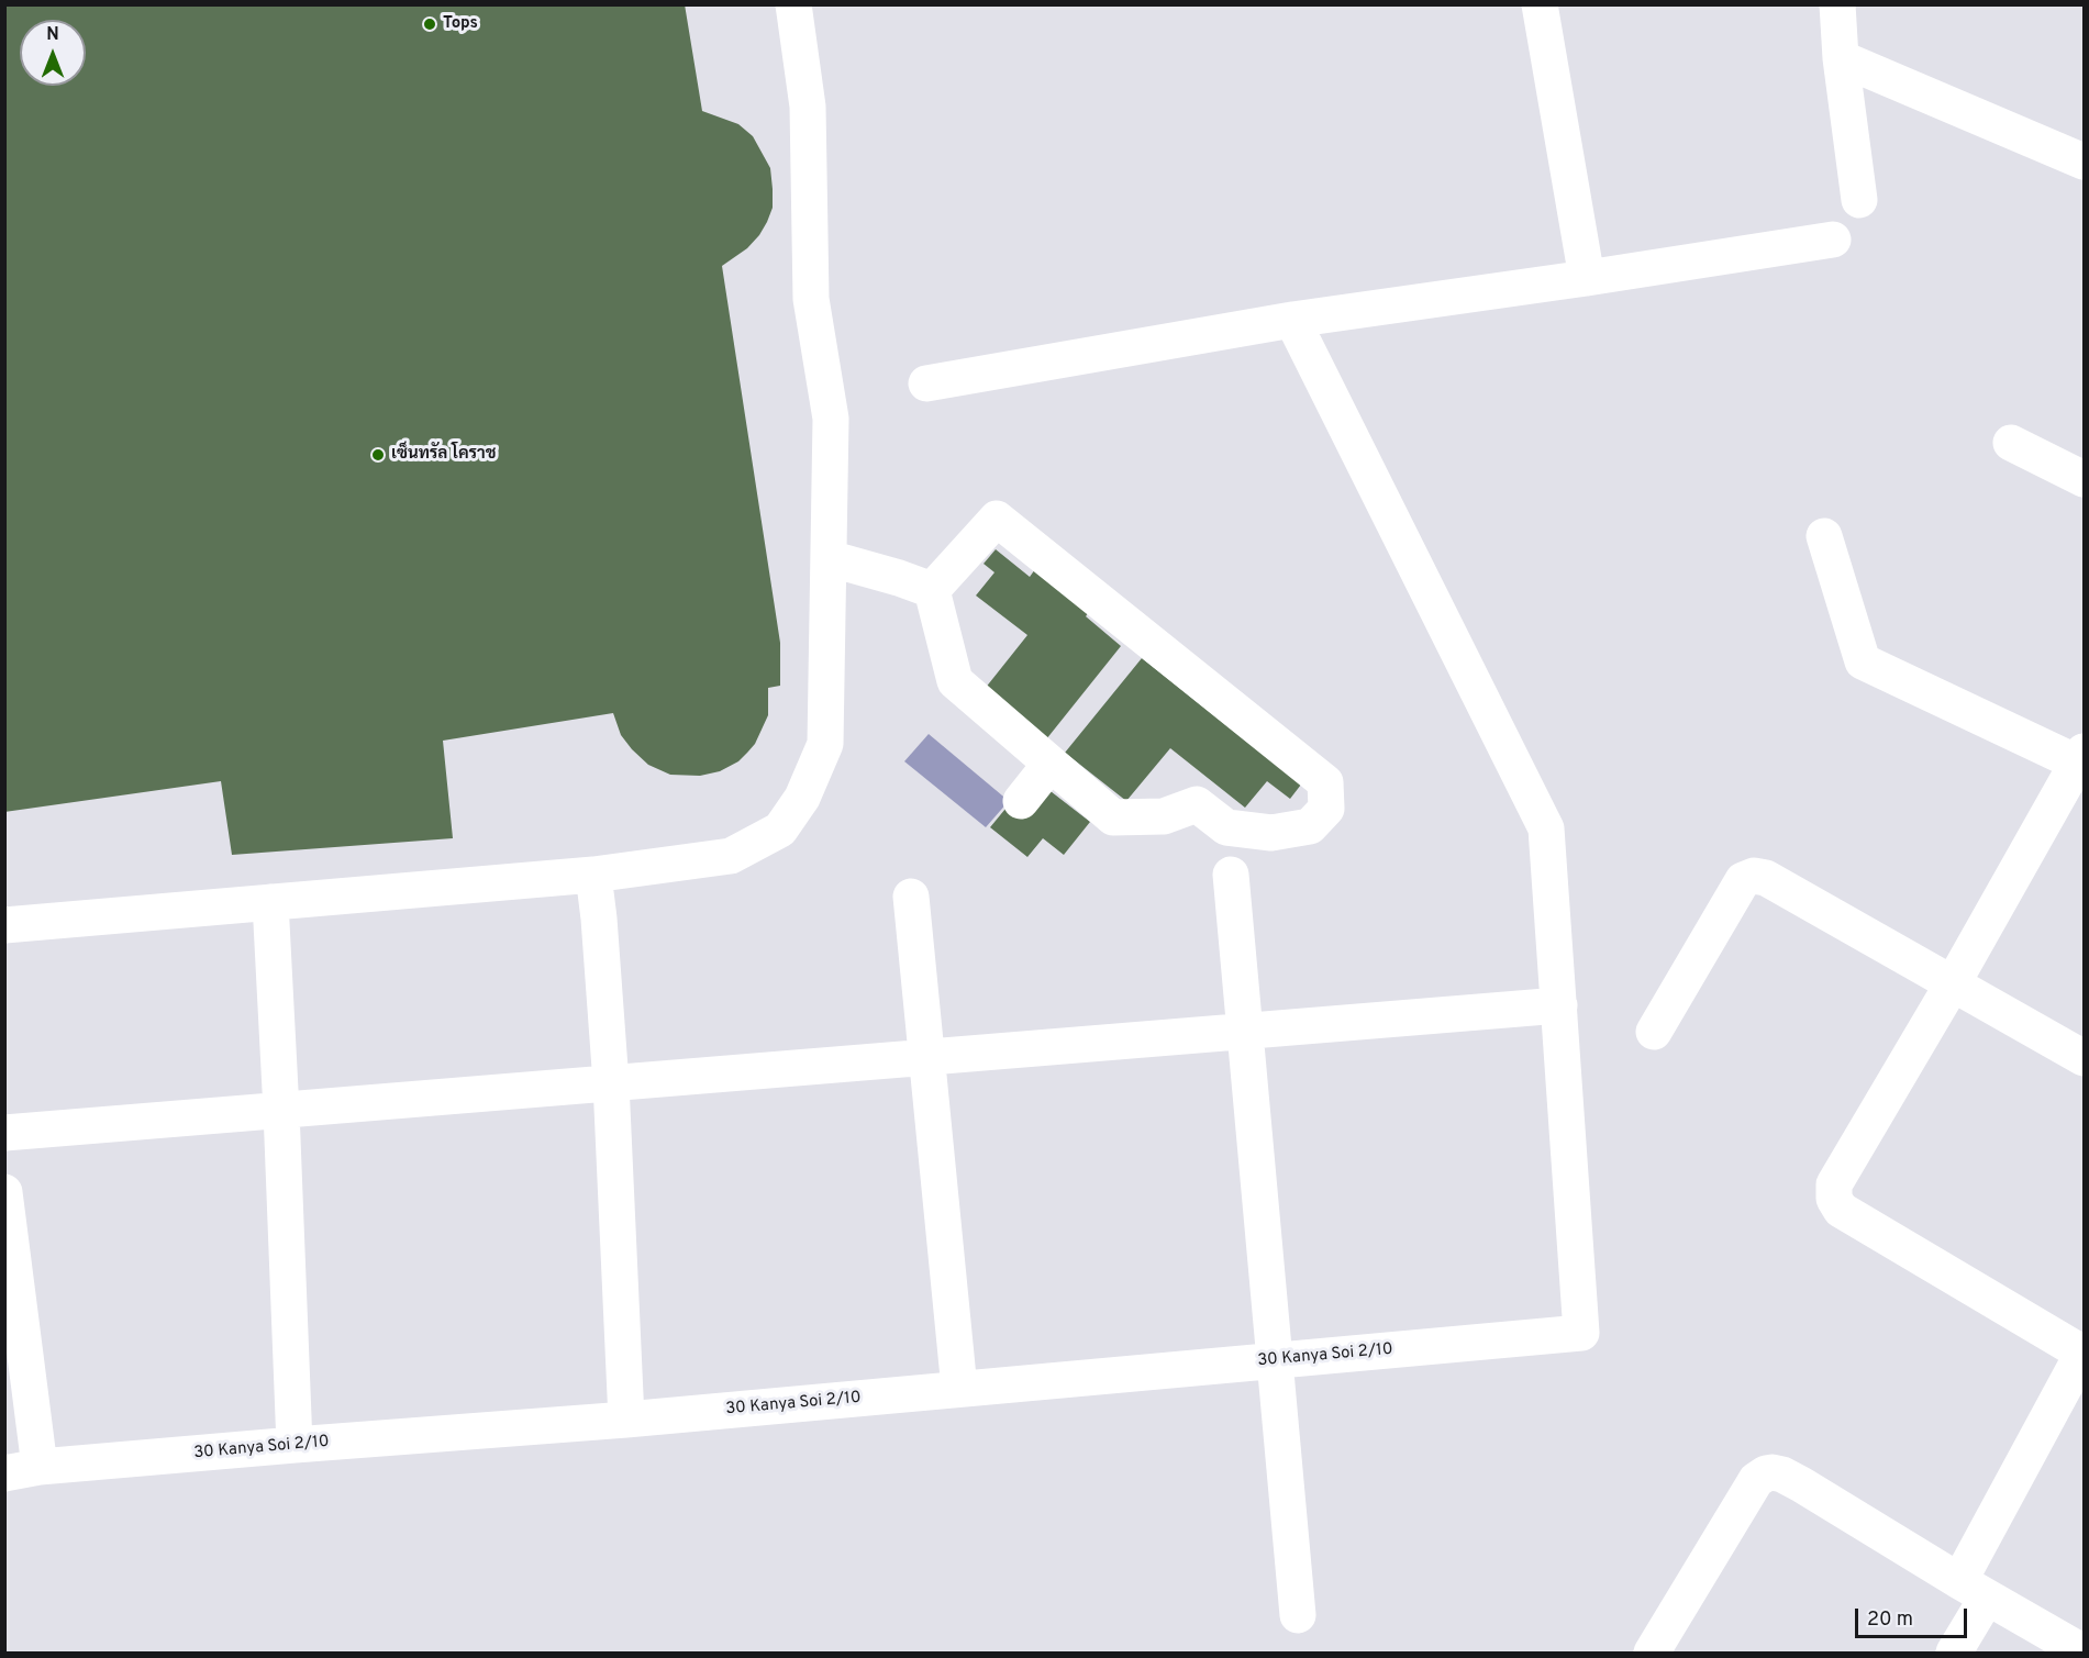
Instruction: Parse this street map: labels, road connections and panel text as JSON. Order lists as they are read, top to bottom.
{
  "streets": {
    "street": ["30 Kanya Soi 2/10"]
  },
  "places": ["Tops", "เซ็นทรัล โคราช"],
  "scale_bar": "20 m",
  "north": "top"
}
